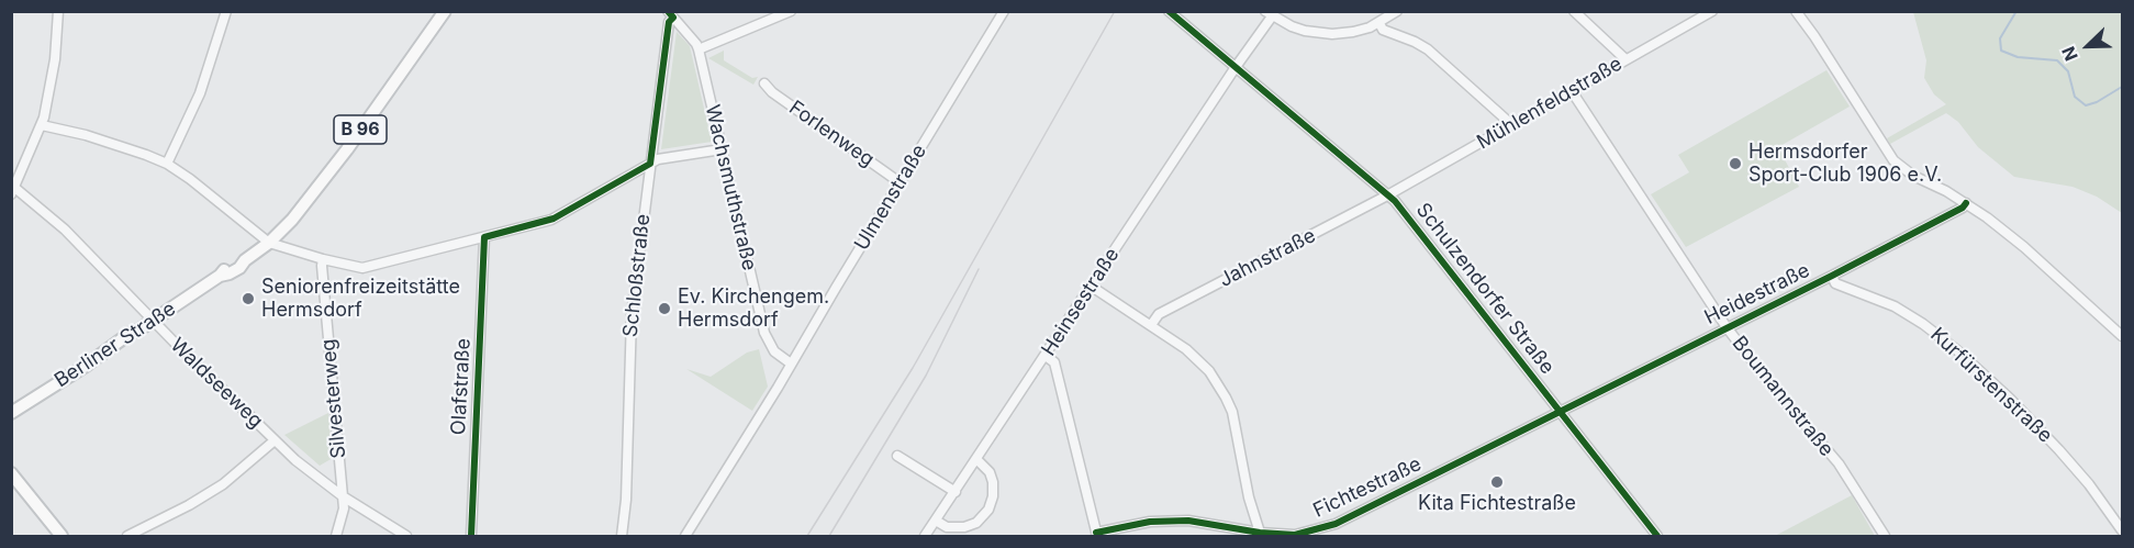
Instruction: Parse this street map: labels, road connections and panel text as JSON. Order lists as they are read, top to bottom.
{
  "streets": {
    "main road": ["B 96", "Berliner Straße"],
    "street": [
      "Mühlenfeldstraße",
      "Forlenweg",
      "Wachsmuthstraße",
      "Ulmenstraße",
      "Jahnstraße",
      "Schloßstraße",
      "Schulzendorfer Straße",
      "Heidestraße",
      "Heinsestraße",
      "Waldseeweg",
      "Kurfürstenstraße",
      "Olafstraße",
      "Boumannstraße",
      "Silvesterweg",
      "Fichtestraße"
    ]
  },
  "crossings": [
    ["Mühlenfeldstraße", "Jahnstraße"],
    ["Mühlenfeldstraße", "Schulzendorfer Straße"],
    ["Mühlenfeldstraße", "Boumannstraße"],
    ["Forlenweg", "Ulmenstraße"],
    ["Wachsmuthstraße", "Ulmenstraße"],
    ["Wachsmuthstraße", "Schloßstraße"],
    ["Jahnstraße", "Schulzendorfer Straße"],
    ["Schulzendorfer Straße", "Heidestraße"],
    ["Schulzendorfer Straße", "Heinsestraße"],
    ["Schulzendorfer Straße", "Fichtestraße"],
    ["Heidestraße", "Kurfürstenstraße"],
    ["Heidestraße", "Boumannstraße"],
    ["Heidestraße", "Fichtestraße"],
    ["Berliner Straße", "Waldseeweg"],
    ["Waldseeweg", "Silvesterweg"]
  ],
  "places": [
    "Hermsdorfer Sport-Club 1906 e.V.",
    "Seniorenfreizeitstätte Hermsdorf",
    "Ev. Kirchengem. Hermsdorf",
    "Kita Fichtestraße"
  ],
  "north": "bottom left"
}
